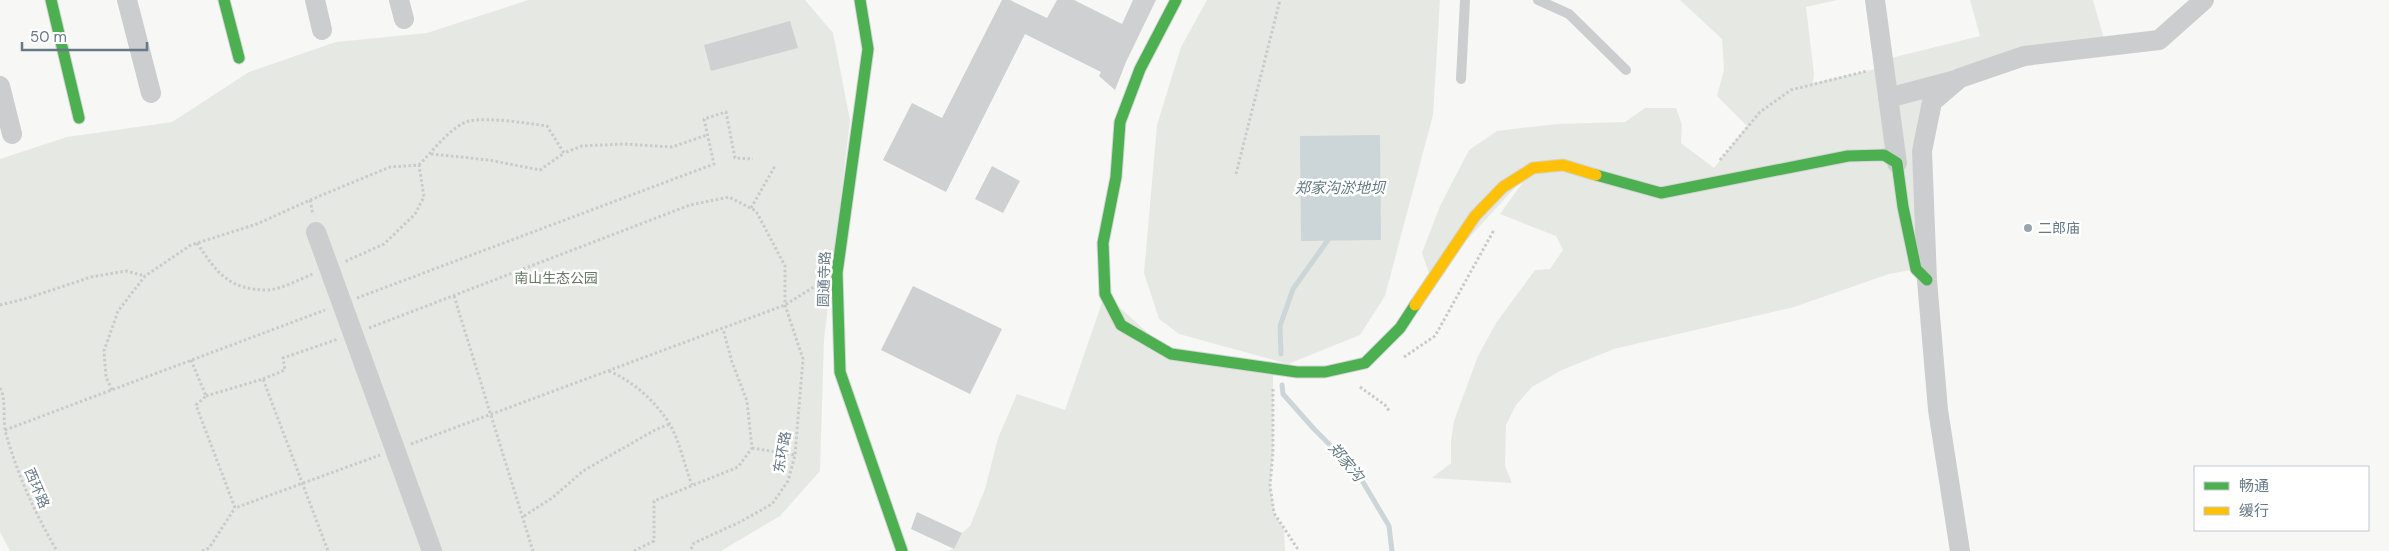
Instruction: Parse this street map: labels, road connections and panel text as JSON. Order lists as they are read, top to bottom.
{
  "streets": {
    "street": ["圆通寺路"],
    "path": ["东环路", "西环路"]
  },
  "water": ["郑家沟淤地坝", "郑家沟"],
  "parks": ["南山生态公园"],
  "places": ["二郎庙"],
  "legend": ["畅通", "缓行"],
  "scale_bar": "50 m"
}
